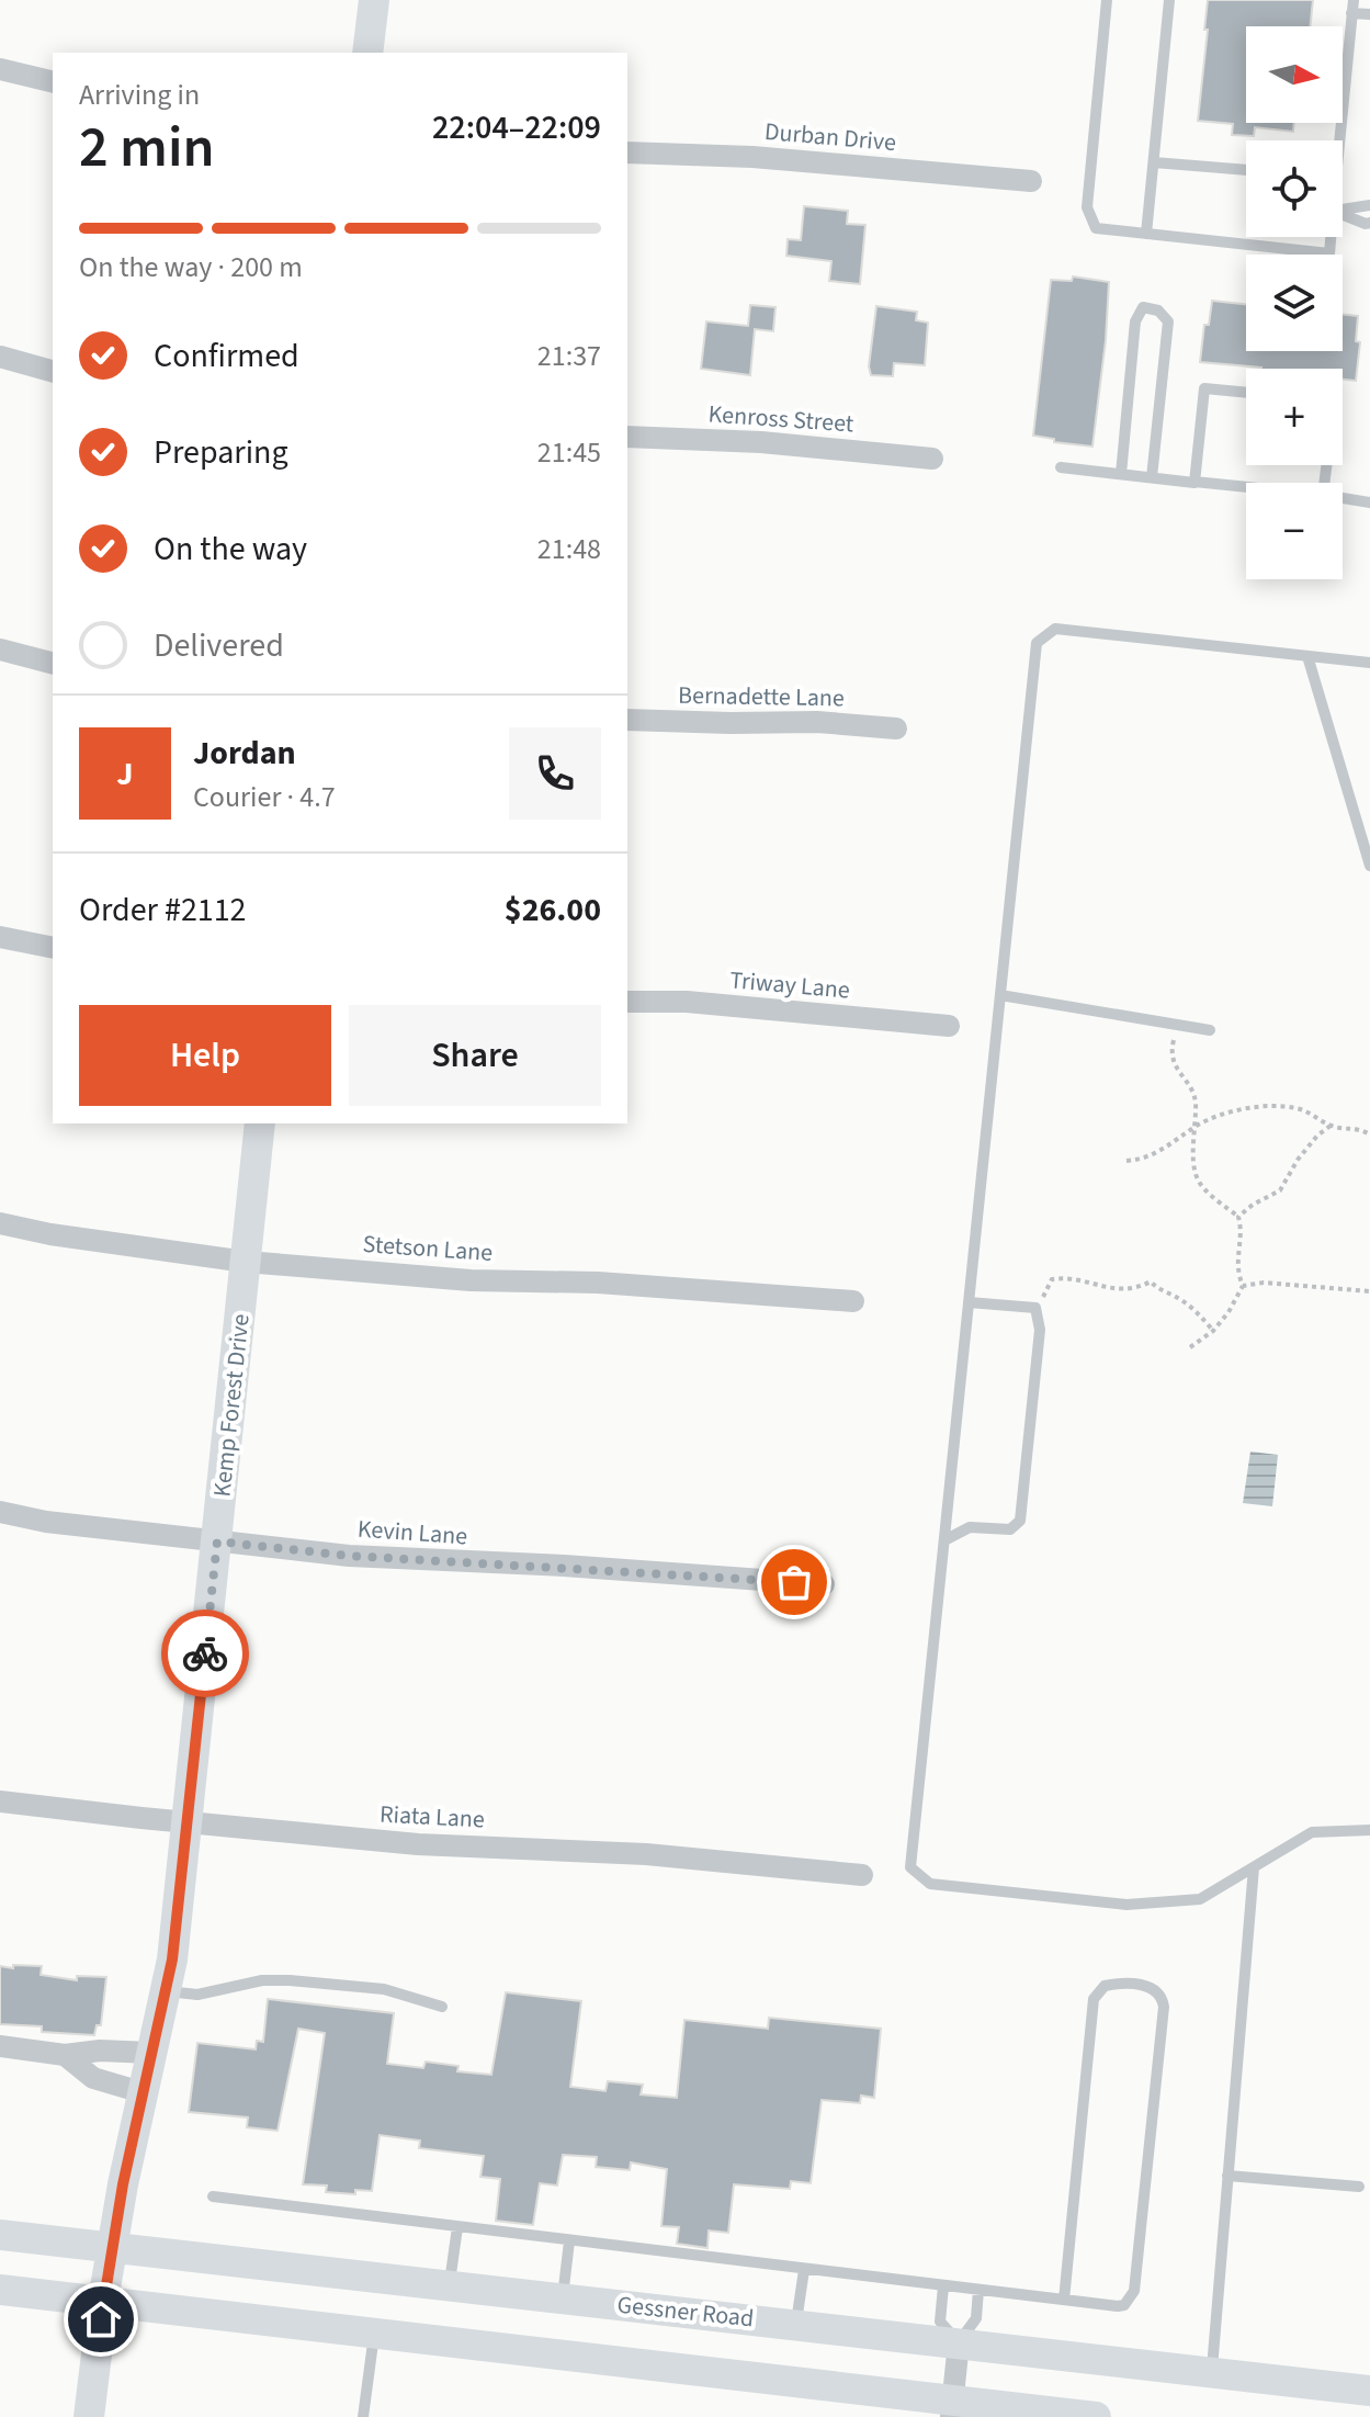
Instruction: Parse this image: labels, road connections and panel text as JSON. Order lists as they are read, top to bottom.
{
  "streets": {
    "main road": ["Kemp Forest Drive", "Gessner Road"],
    "street": [
      "Durban Drive",
      "Kenross Street",
      "Bernadette Lane",
      "Triway Lane",
      "Stetson Lane",
      "Kevin Lane",
      "Riata Lane"
    ]
  },
  "crossings": [
    ["Stetson Lane", "Kemp Forest Drive"],
    ["Kemp Forest Drive", "Kevin Lane"],
    ["Kemp Forest Drive", "Riata Lane"],
    ["Kemp Forest Drive", "Gessner Road"]
  ],
  "north": "right",
  "page": {
    "map_buttons": ["+", "−"],
    "heading": ["2 min", "Arriving in", "22:04–22:09"],
    "panel": [
      "Jordan",
      "Courier · 4.7",
      "Order #2112",
      "$26.00"
    ],
    "bar": "On the way · 200 m",
    "list": [
      ["Confirmed", "21:37"],
      ["Preparing", "21:45"],
      ["On the way", "21:48"],
      "Delivered"
    ],
    "round": "J",
    "buttons": ["Help", "Share"]
  }
}
